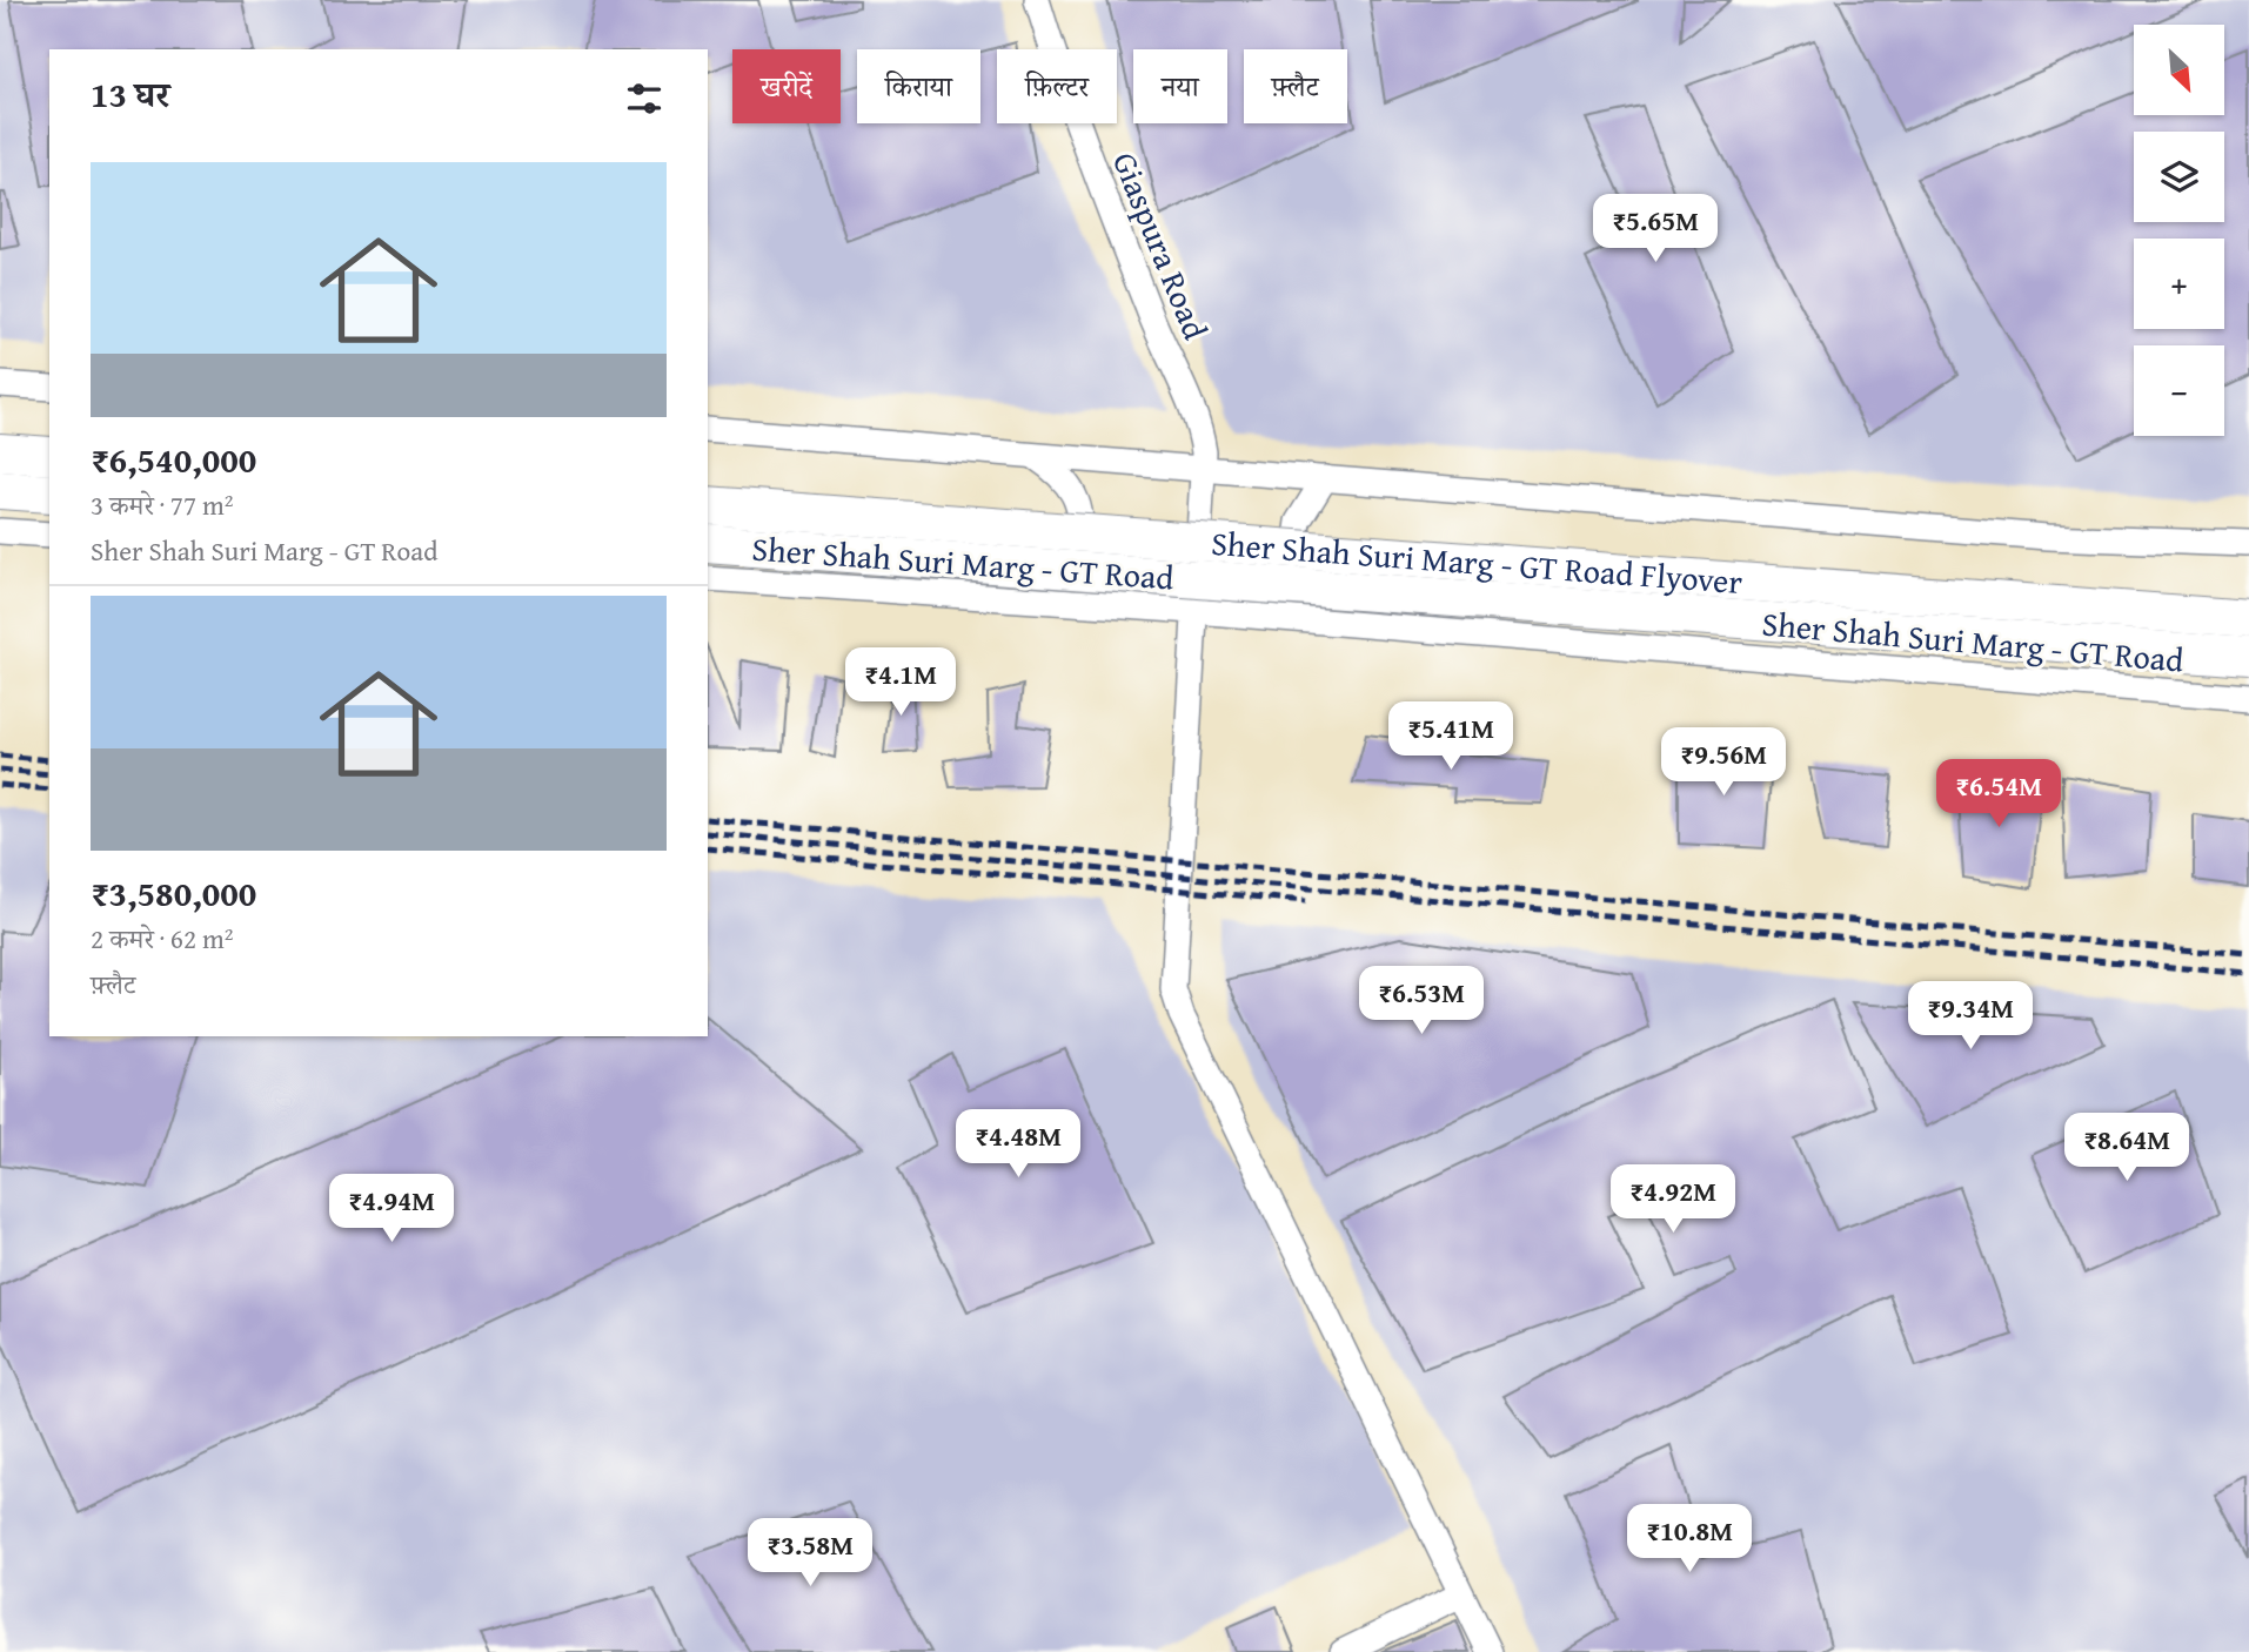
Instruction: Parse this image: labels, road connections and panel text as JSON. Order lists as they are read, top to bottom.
{
  "streets": {
    "highway": ["Sher Shah Suri Marg - GT Road Flyover"],
    "street": ["Giaspura Road", "Sher Shah Suri Marg - GT Road"]
  },
  "crossings": [
    ["Giaspura Road", "Sher Shah Suri Marg - GT Road"]
  ],
  "north": "bottom right",
  "page": {
    "map_buttons": ["+", "−"],
    "chip": [
      "खरीदें",
      "किराया",
      "फ़िल्टर",
      "नया",
      "फ़्लैट"
    ],
    "heading": "13 घर",
    "list": [
      {
        "name": "₹6,540,000",
        "note": "3 कमरे · 77 m² · Sher Shah Suri Marg - GT Road"
      },
      {
        "name": "₹3,580,000",
        "note": "2 कमरे · 62 m² · फ़्लैट"
      }
    ],
    "price": [
      "₹5.65M",
      "₹4.1M",
      "₹5.41M",
      "₹9.56M",
      "₹6.54M",
      "₹6.53M",
      "₹9.34M",
      "₹4.48M",
      "₹8.64M",
      "₹4.92M",
      "₹4.94M",
      "₹10.8M",
      "₹3.58M"
    ]
  }
}
